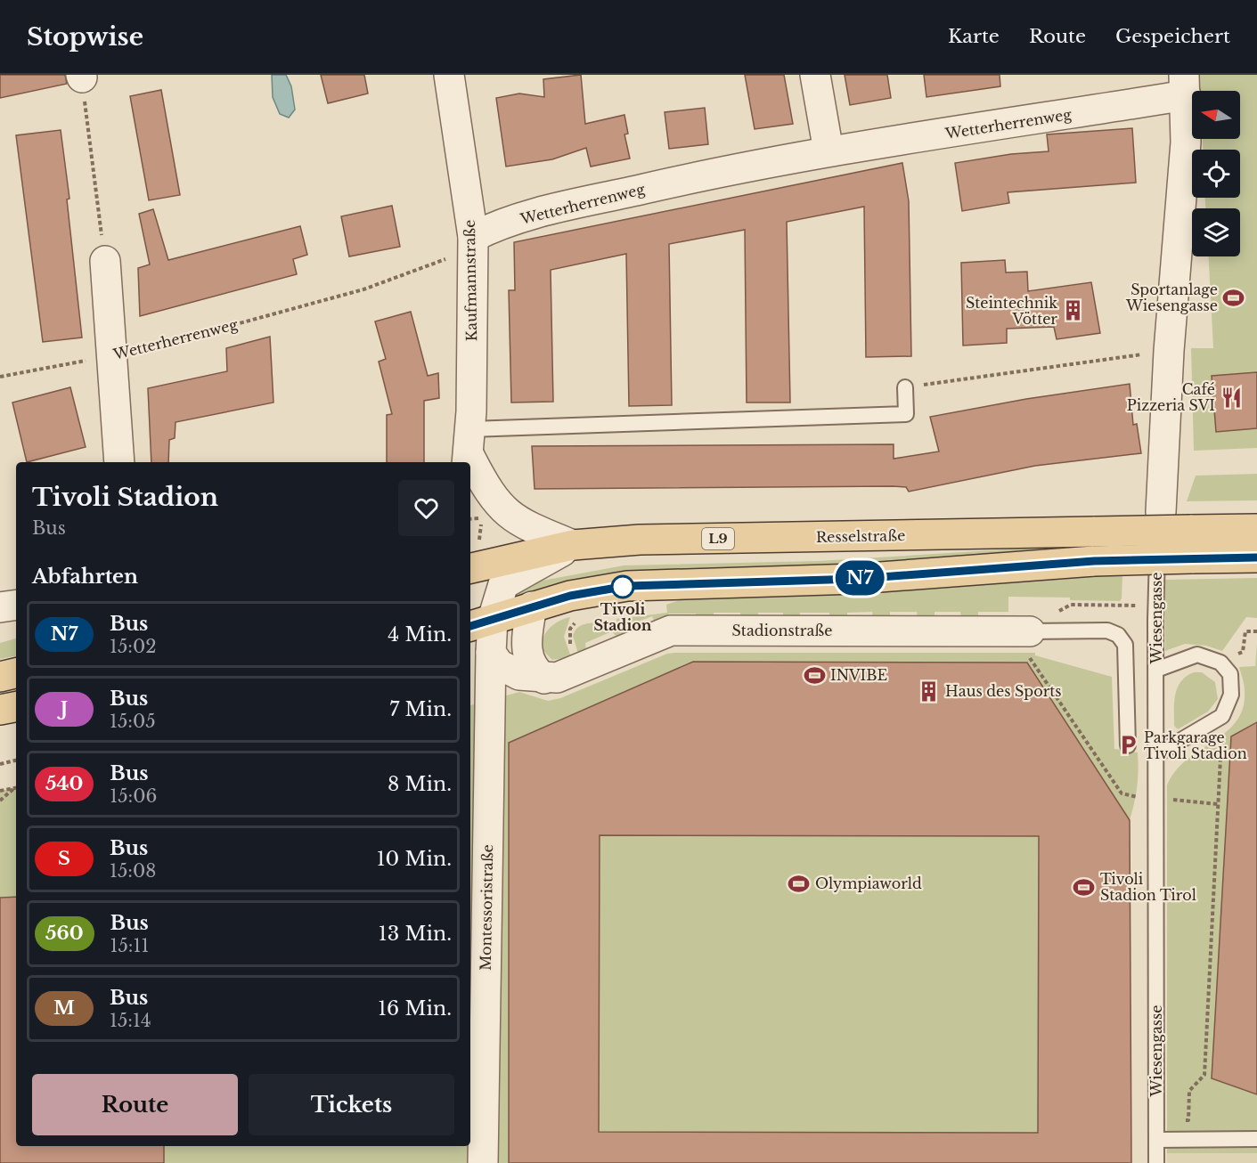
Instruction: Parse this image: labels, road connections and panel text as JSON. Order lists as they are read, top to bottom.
{
  "streets": {
    "main road": ["Resselstraße", "L9"],
    "street": [
      "Wetterherrenweg",
      "Kaufmannstraße",
      "Wiesengasse",
      "Stadionstraße",
      "Montessoristraße"
    ]
  },
  "crossings": [
    ["Wetterherrenweg", "Kaufmannstraße"],
    ["Wetterherrenweg", "Wiesengasse"],
    ["Stadionstraße", "Montessoristraße"]
  ],
  "places": {
    "sports": [
      "Sportanlage Wiesengasse",
      "INVIBE",
      "Olympiaworld",
      "Tivoli Stadion Tirol"
    ],
    "building": ["Steintechnik Vötter", "Haus des Sports"],
    "restaurant": ["Café Pizzeria SVI"],
    "other": ["Tivoli Stadion"],
    "parking": ["Parkgarage Tivoli Stadion"]
  },
  "lines": ["bus line N7"],
  "north": "left",
  "page": {
    "header": "Stopwise",
    "nav": ["Karte", "Route", "Gespeichert"],
    "on_map": "N7",
    "heading": [
      ["Tivoli Stadion", "Bus"],
      "Abfahrten"
    ],
    "list": [
      {
        "mark": "N7",
        "name": "Bus",
        "note": "15:02",
        "value": "4 Min."
      },
      {
        "mark": "J",
        "name": "Bus",
        "note": "15:05",
        "value": "7 Min."
      },
      {
        "mark": "540",
        "name": "Bus",
        "note": "15:06",
        "value": "8 Min."
      },
      {
        "mark": "S",
        "name": "Bus",
        "note": "15:08",
        "value": "10 Min."
      },
      {
        "mark": "560",
        "name": "Bus",
        "note": "15:11",
        "value": "13 Min."
      },
      {
        "mark": "M",
        "name": "Bus",
        "note": "15:14",
        "value": "16 Min."
      }
    ],
    "buttons": ["Route", "Tickets"]
  }
}
